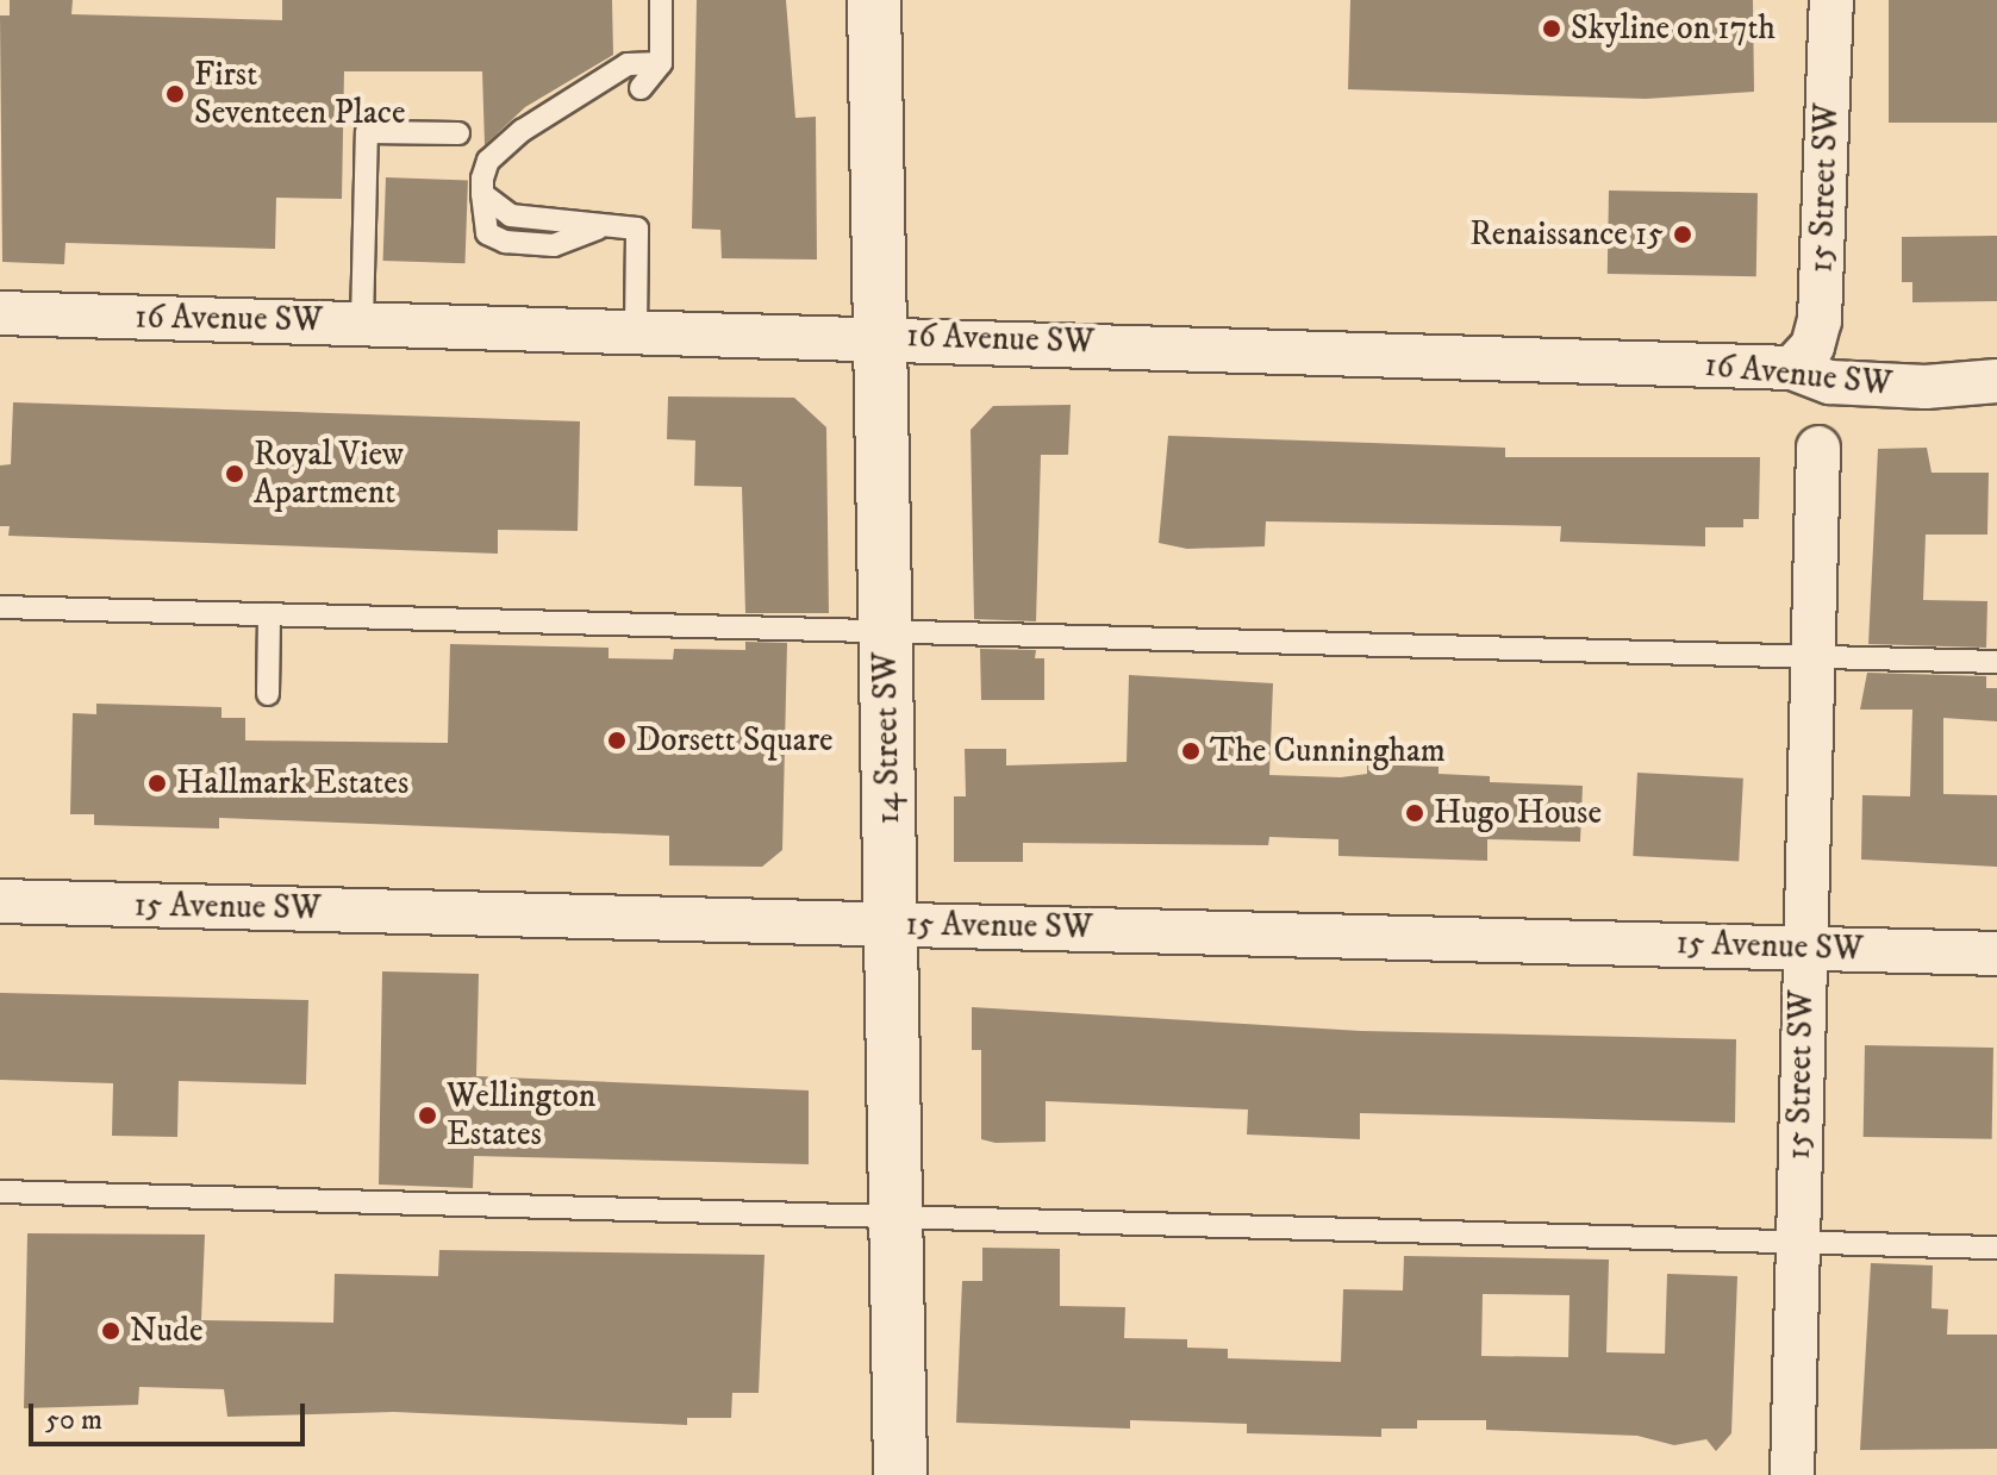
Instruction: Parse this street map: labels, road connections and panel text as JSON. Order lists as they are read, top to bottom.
{
  "streets": {
    "main road": ["14 Street SW"],
    "street": ["15 Street SW", "16 Avenue SW", "15 Avenue SW"]
  },
  "crossings": [
    ["15 Street SW", "16 Avenue SW"],
    ["15 Street SW", "15 Avenue SW"],
    ["16 Avenue SW", "14 Street SW"],
    ["14 Street SW", "15 Avenue SW"]
  ],
  "places": [
    "Skyline on 17th",
    "First Seventeen Place",
    "Renaissance 15",
    "Royal View Apartment",
    "Dorsett Square",
    "The Cunningham",
    "Hallmark Estates",
    "Hugo House",
    "Wellington Estates",
    "Nude"
  ],
  "scale_bar": "50 m"
}
